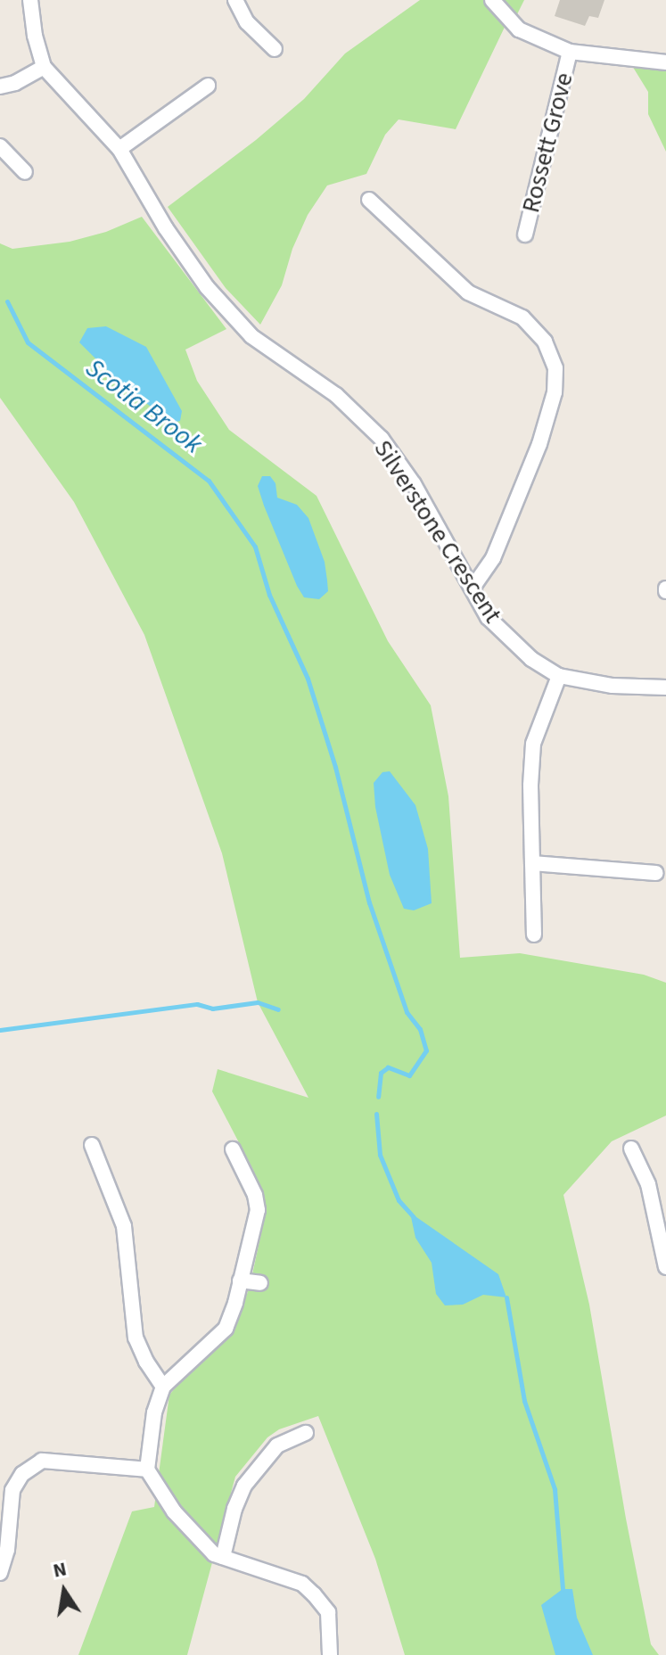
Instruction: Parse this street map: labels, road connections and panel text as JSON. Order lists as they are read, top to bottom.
{
  "streets": {
    "street": ["Rossett Grove", "Silverstone Crescent"]
  },
  "water": ["Scotia Brook"],
  "north": "top"
}
